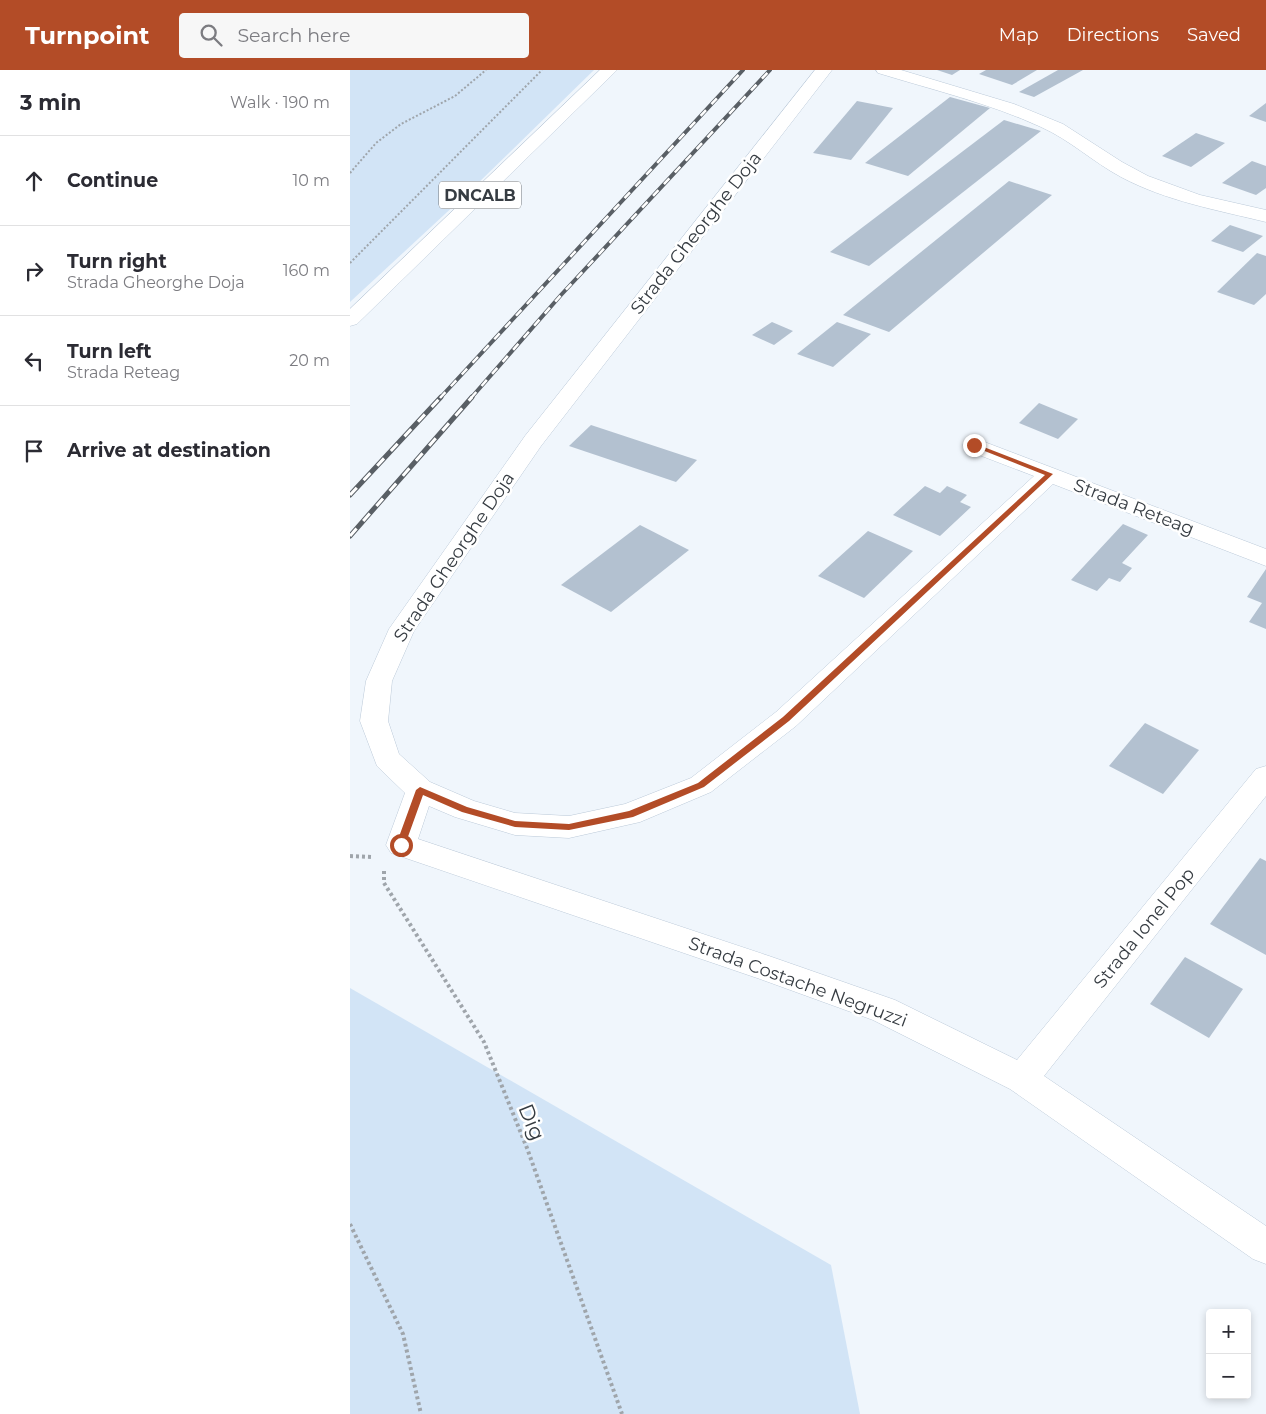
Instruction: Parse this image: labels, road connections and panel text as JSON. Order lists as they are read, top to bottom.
{
  "streets": {
    "street": [
      "DNCALB",
      "Strada Gheorghe Doja",
      "Strada Reteag",
      "Strada Ionel Pop",
      "Strada Costache Negruzzi"
    ],
    "path": ["Dig"]
  },
  "crossings": [
    ["Strada Gheorghe Doja", "Strada Reteag"],
    ["Strada Ionel Pop", "Strada Costache Negruzzi"],
    ["Strada Costache Negruzzi", "Dig"]
  ],
  "page": {
    "header": "Turnpoint",
    "search": "Search here",
    "nav": ["Map", "Directions", "Saved"],
    "heading": ["3 min", "Walk · 190 m"],
    "list": [
      ["Continue", "10 m"],
      ["Turn right", "Strada Gheorghe Doja", "160 m"],
      ["Turn left", "Strada Reteag", "20 m"],
      "Arrive at destination"
    ],
    "map_buttons": ["+", "−"]
  }
}
